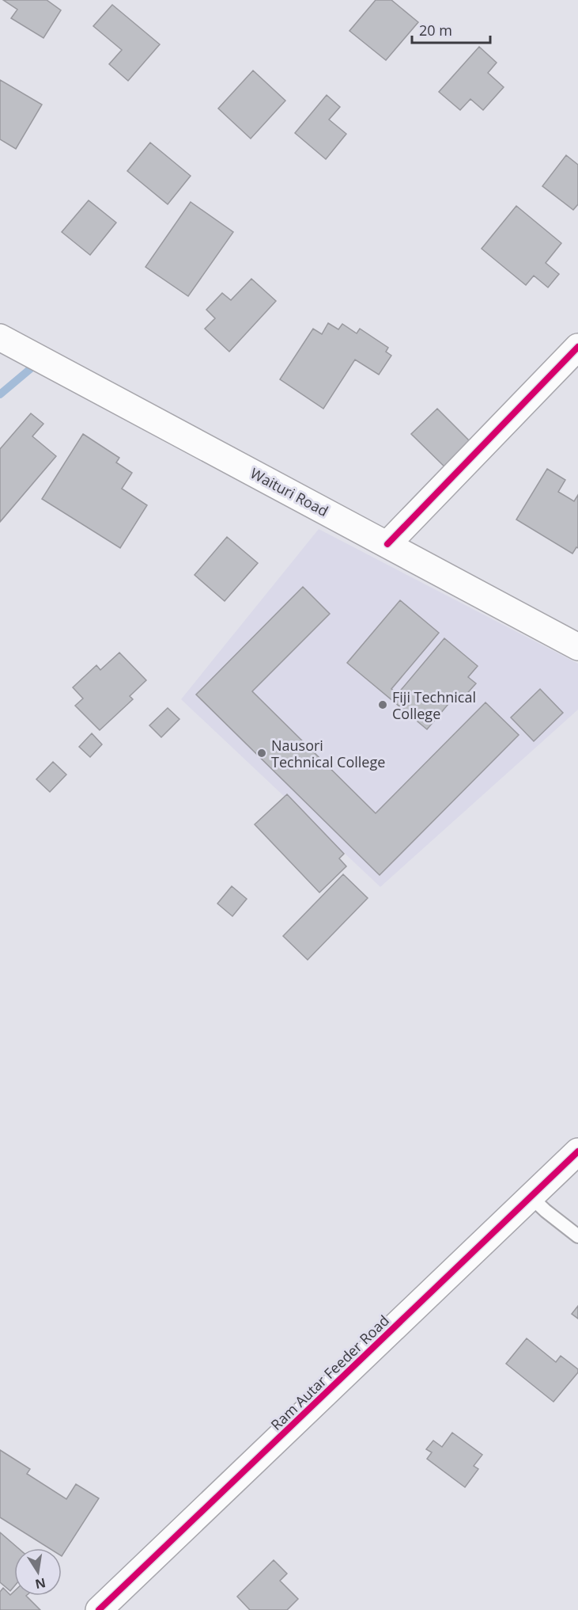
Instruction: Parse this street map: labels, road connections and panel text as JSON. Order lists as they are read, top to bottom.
{
  "streets": {
    "street": ["Waituri Road", "Ram Autar Feeder Road"]
  },
  "places": ["Fiji Technical College", "Nausori Technical College"],
  "scale_bar": "20 m",
  "north": "bottom"
}
